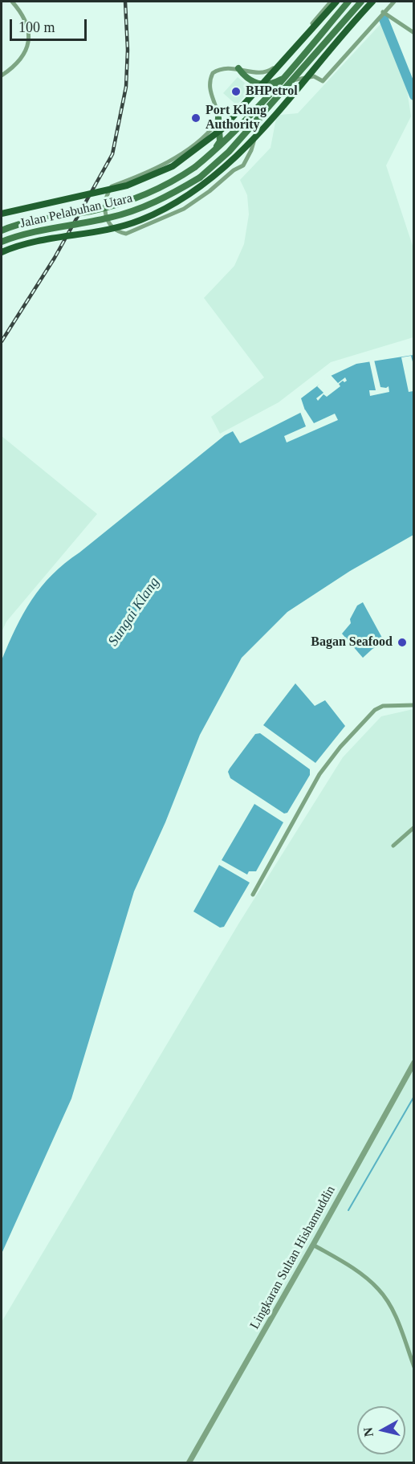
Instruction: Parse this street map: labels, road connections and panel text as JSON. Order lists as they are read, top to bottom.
{
  "streets": {
    "main road": ["Jalan Pelabuhan Utara"],
    "street": ["Lingkaran Sultan Hishamuddin"]
  },
  "water": ["Sungai Klang"],
  "places": ["BHPetrol", "Port Klang Authority", "Bagan Seafood"],
  "scale_bar": "100 m",
  "north": "left"
}
